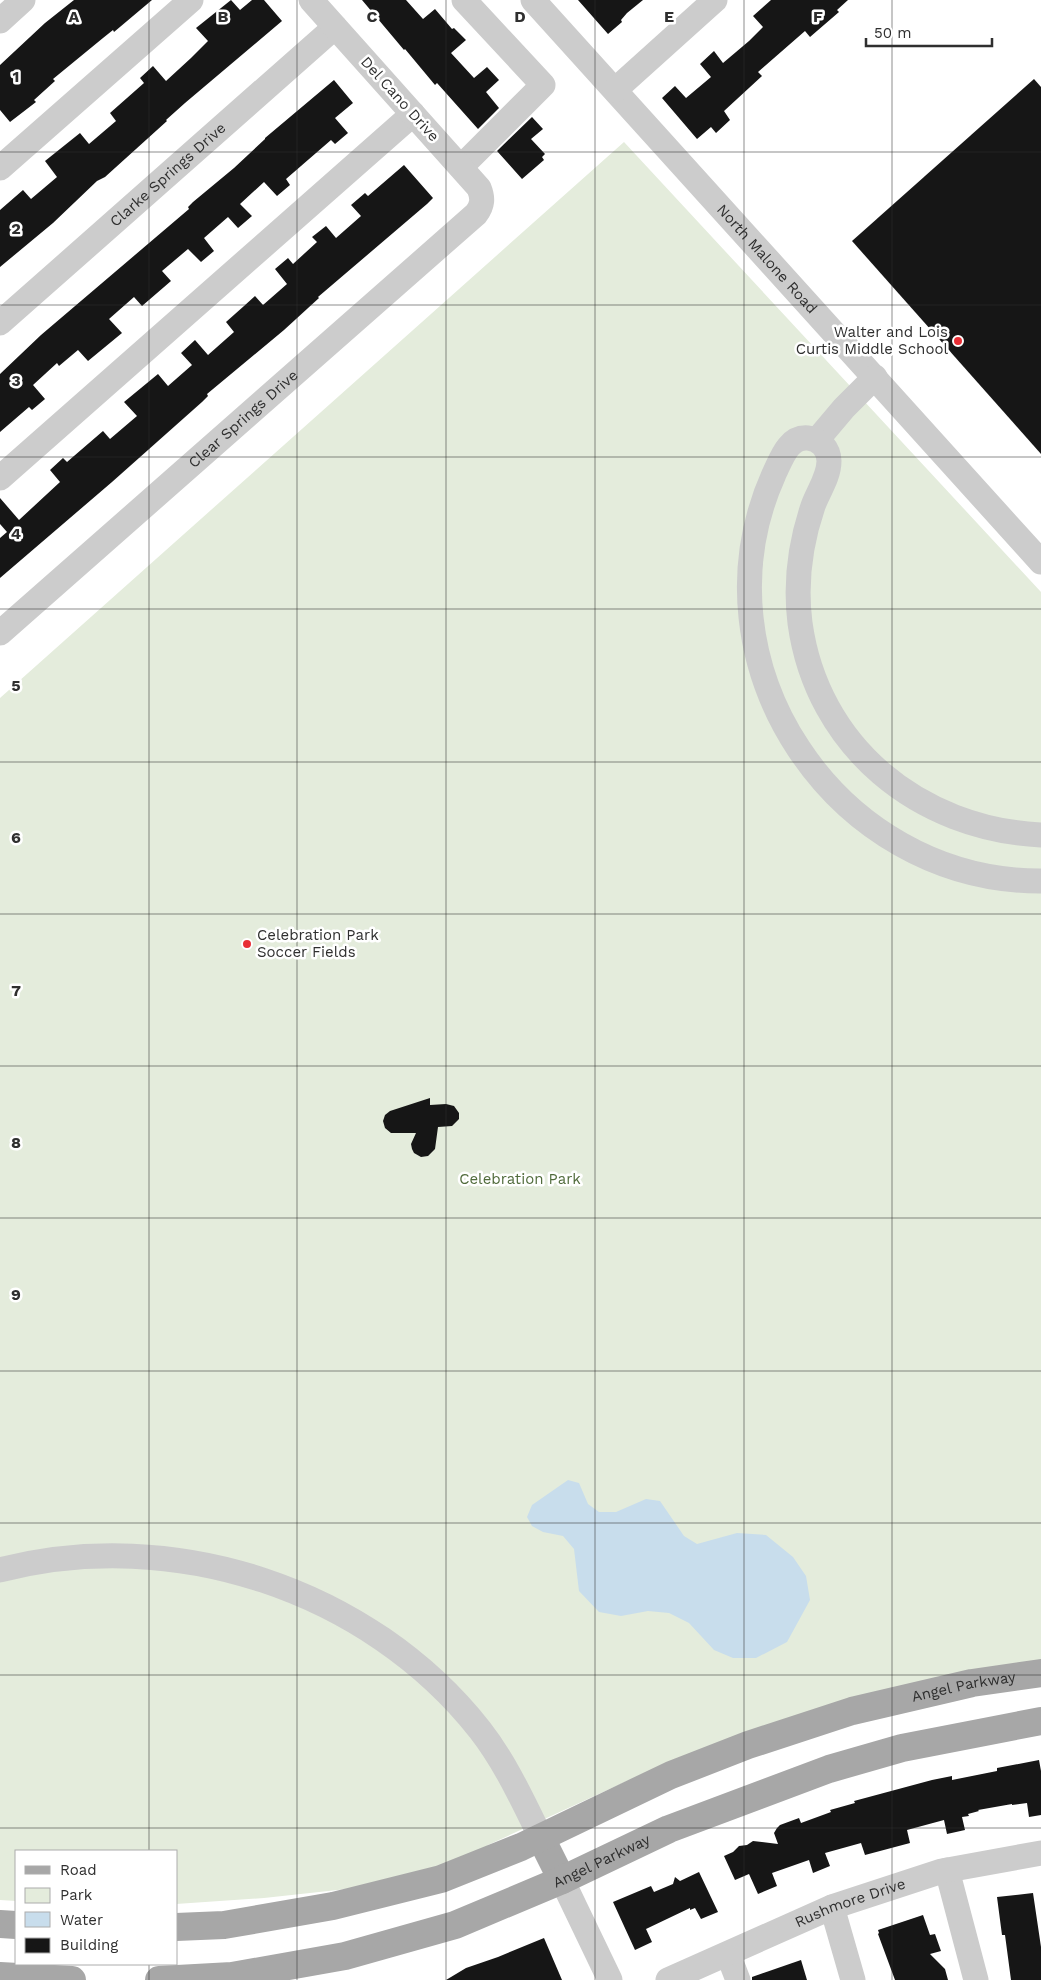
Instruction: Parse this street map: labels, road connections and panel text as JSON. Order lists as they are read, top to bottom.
{
  "streets": {
    "main road": ["Angel Parkway"],
    "street": [
      "Del Cano Drive",
      "Clarke Springs Drive",
      "North Malone Road",
      "Clear Springs Drive",
      "Rushmore Drive"
    ]
  },
  "crossings": [
    ["Del Cano Drive", "Clarke Springs Drive"],
    ["Del Cano Drive", "Clear Springs Drive"]
  ],
  "parks": ["Celebration Park"],
  "places": ["Walter and Lois Curtis Middle School", "Celebration Park Soccer Fields"],
  "legend": [
    "Road",
    "Park",
    "Water",
    "Building"
  ],
  "scale_bar": "50 m",
  "grid": {
    "columns": [
      "A",
      "B",
      "C",
      "D",
      "E",
      "F"
    ],
    "rows": [
      "1",
      "2",
      "3",
      "4",
      "5",
      "6",
      "7",
      "8",
      "9"
    ]
  }
}
